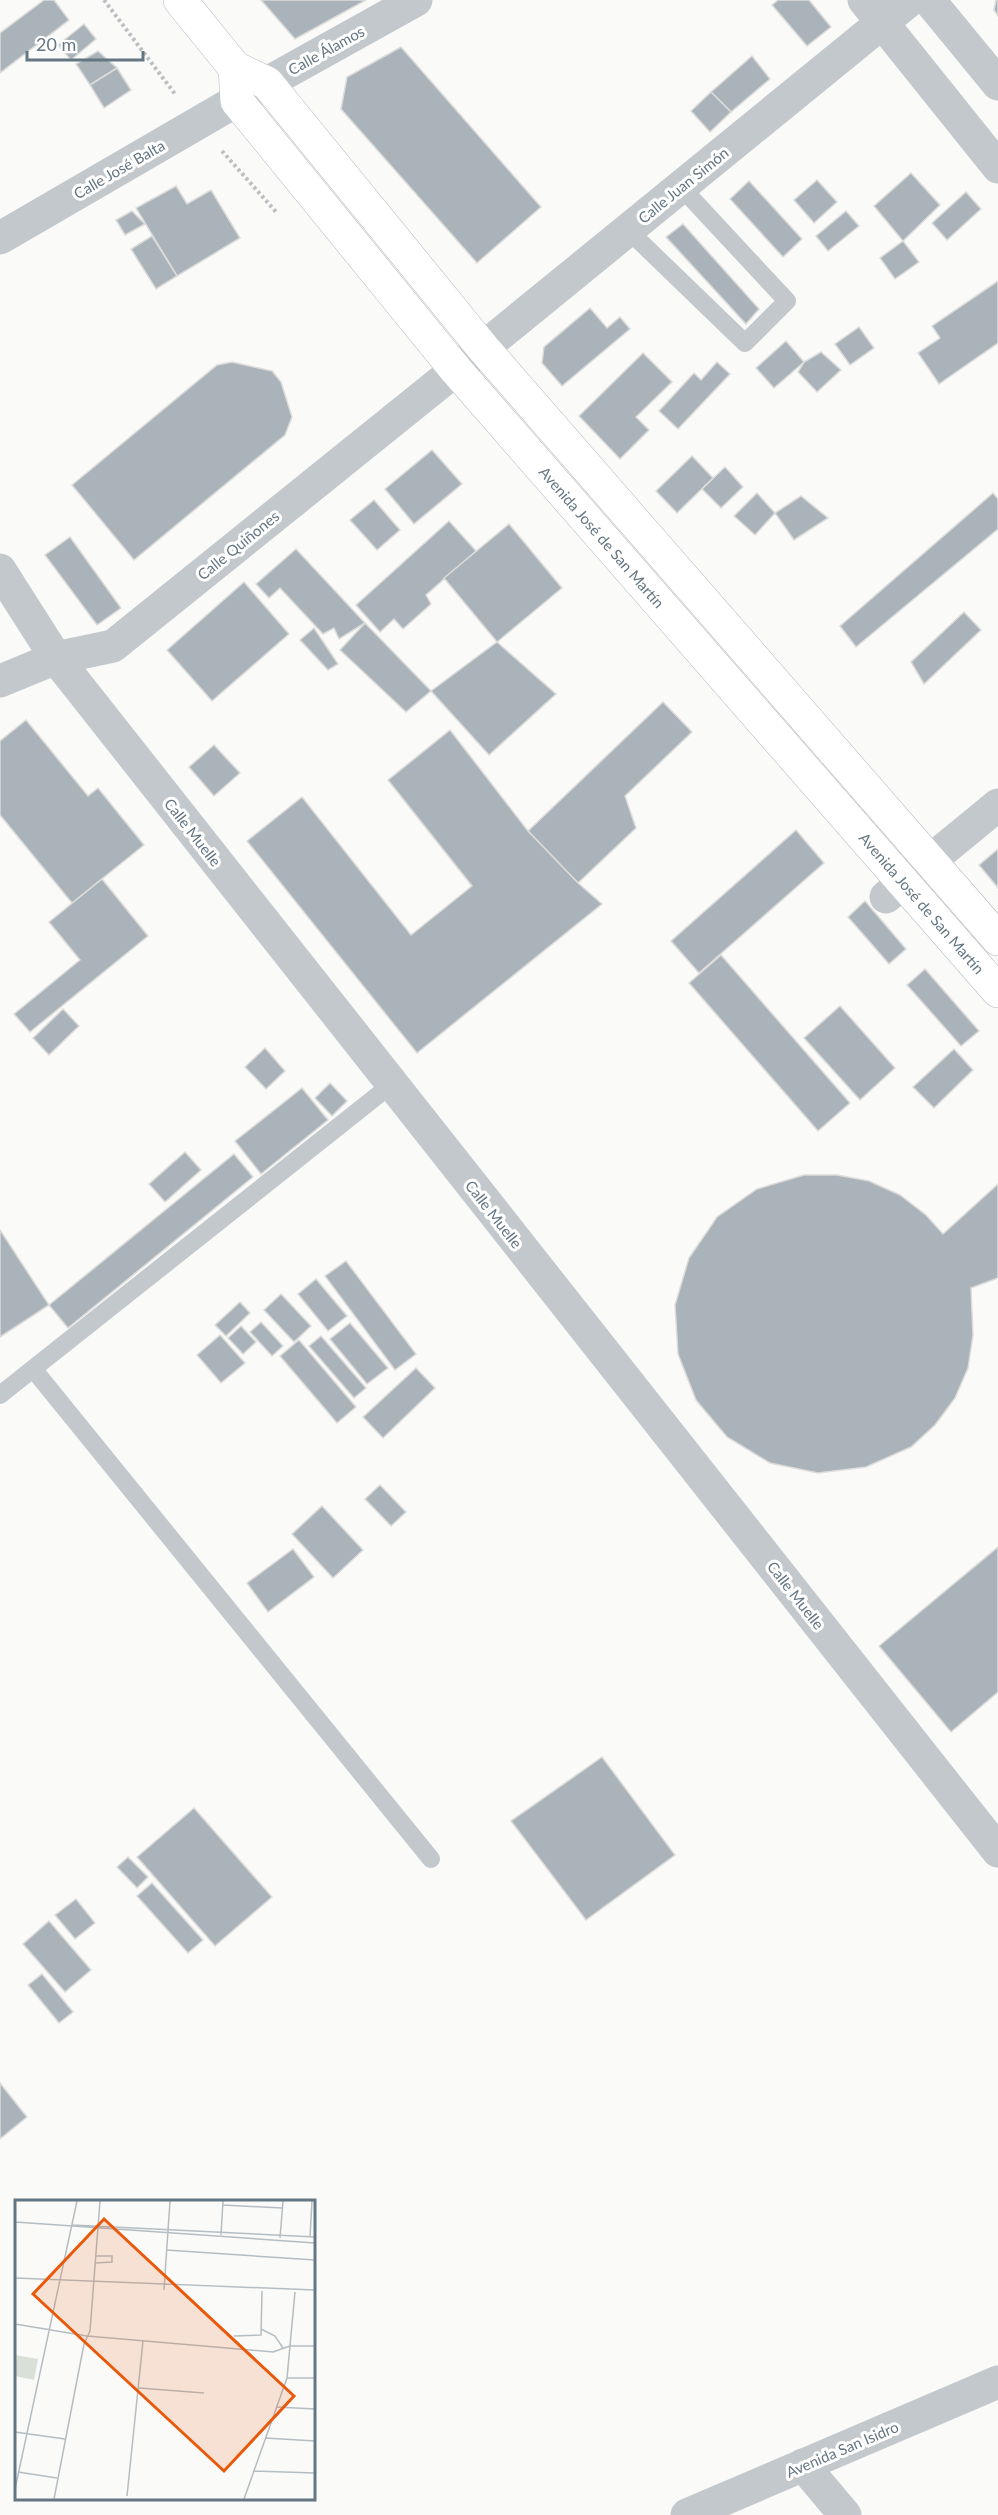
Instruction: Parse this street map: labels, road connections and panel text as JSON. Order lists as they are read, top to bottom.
{
  "streets": {
    "main road": ["Avenida José de San Martín"],
    "street": [
      "Calle Álamos",
      "Calle José Balta",
      "Calle Juan Simón",
      "Calle Quiñones",
      "Calle Muelle",
      "Avenida San Isidro"
    ]
  },
  "crossings": [
    ["Calle Álamos", "Calle José Balta"],
    ["Calle Álamos", "Avenida José de San Martín"],
    ["Calle José Balta", "Avenida José de San Martín"],
    ["Calle Juan Simón", "Avenida José de San Martín"],
    ["Calle Juan Simón", "Calle Quiñones"],
    ["Avenida José de San Martín", "Calle Quiñones"],
    ["Calle Quiñones", "Calle Muelle"]
  ],
  "scale_bar": "20 m"
}
